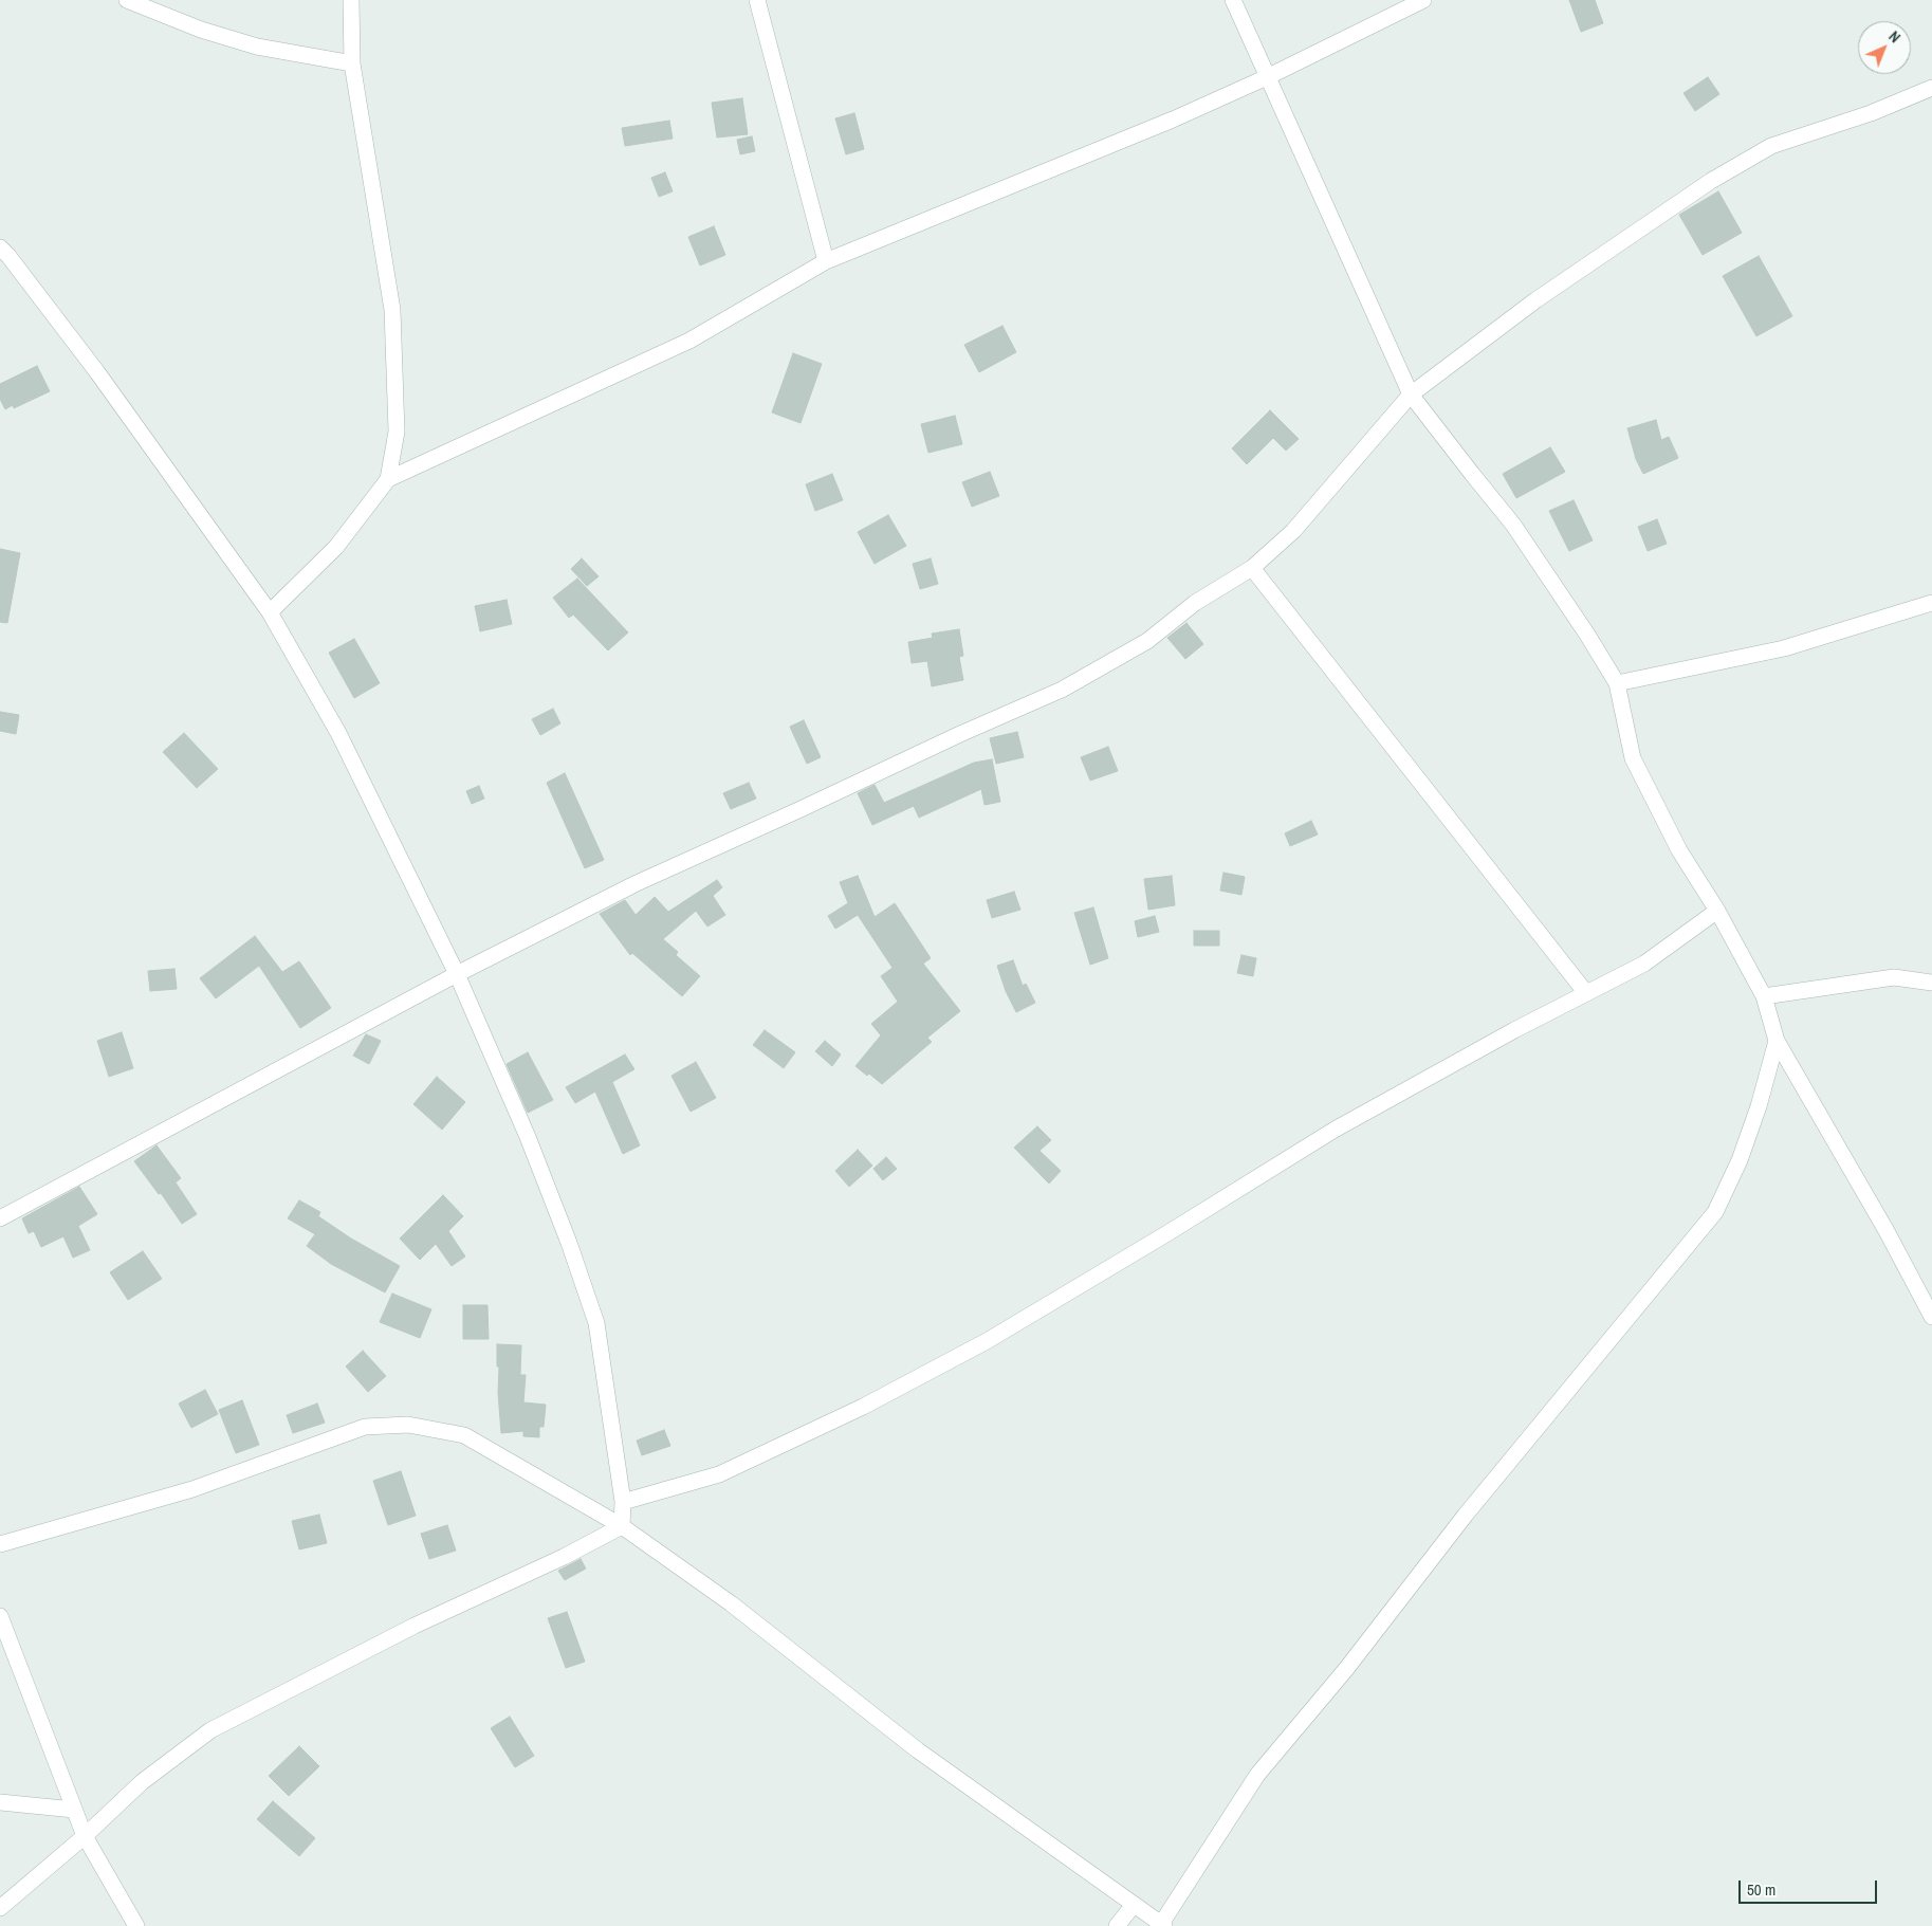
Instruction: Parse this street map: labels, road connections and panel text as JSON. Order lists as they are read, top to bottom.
{
  "scale_bar": "50 m",
  "north": "top right"
}
